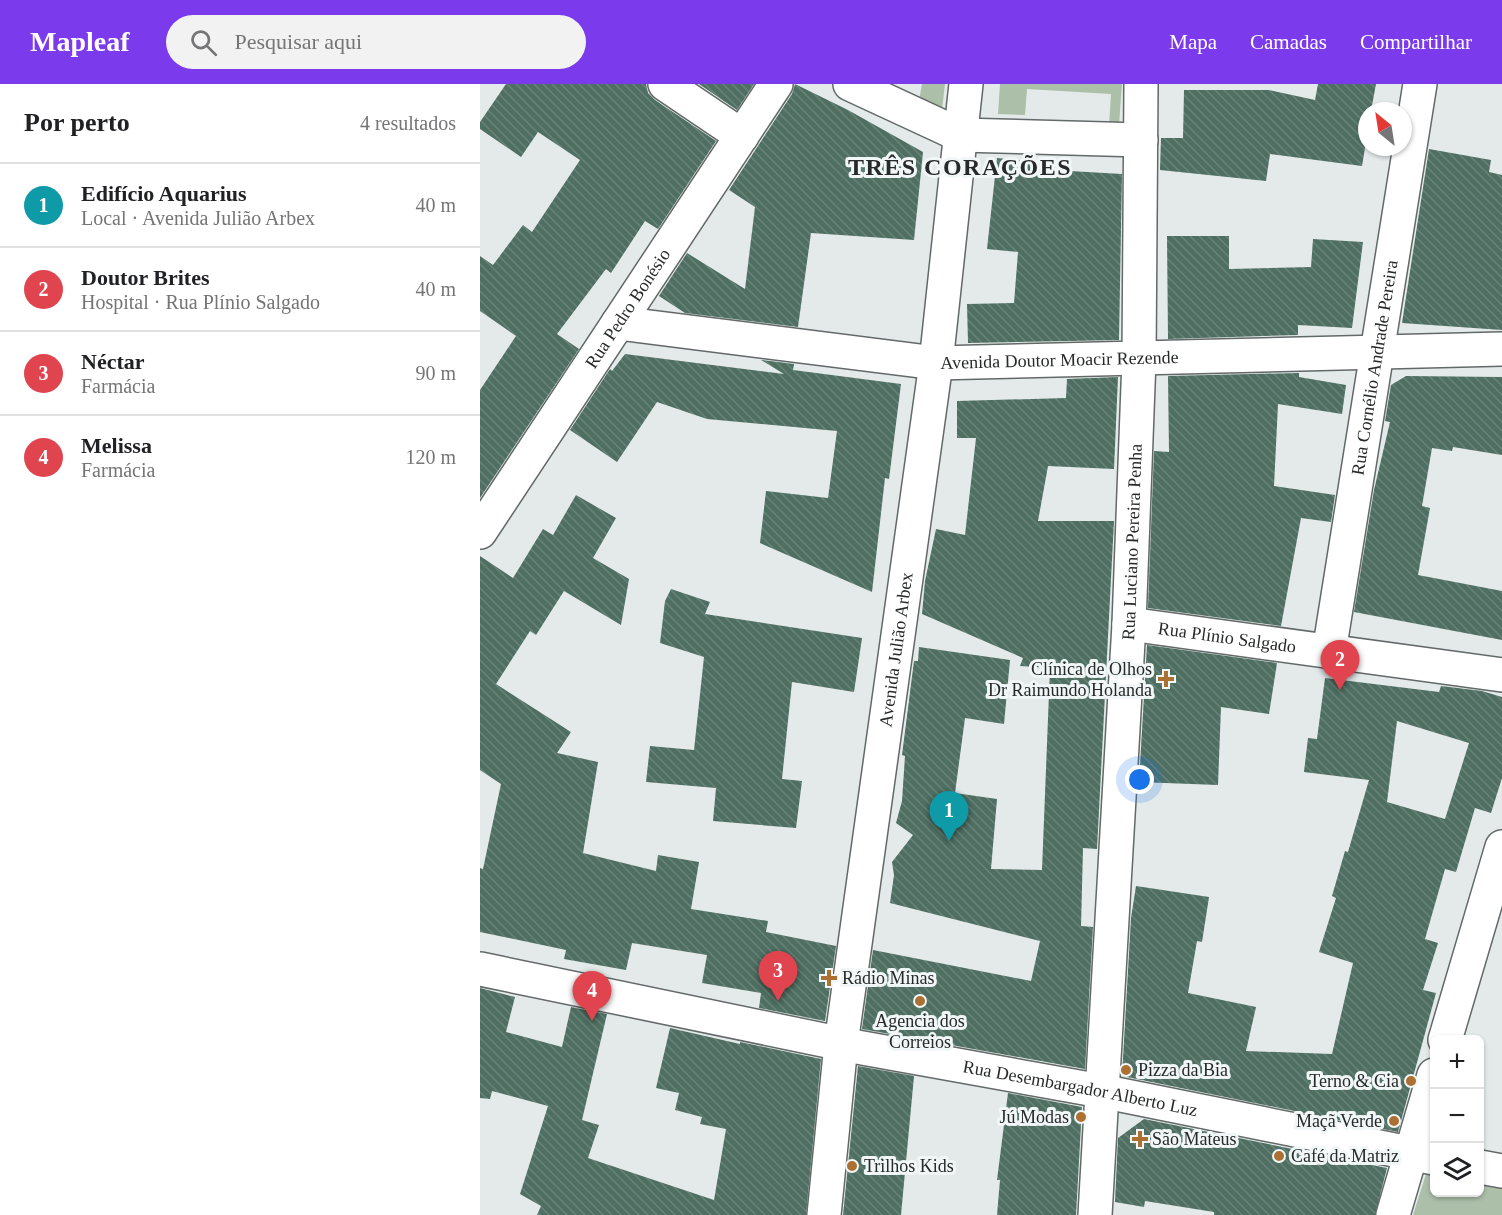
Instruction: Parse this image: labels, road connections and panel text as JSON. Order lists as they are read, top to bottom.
{
  "streets": {
    "street": [
      "Rua Pedro Bonésio",
      "Avenida Doutor Moacir Rezende",
      "Rua Cornélio Andrade Pereira",
      "Rua Luciano Pereira Penha",
      "Rua Plínio Salgado",
      "Avenida Julião Arbex",
      "Rua Desembargador Alberto Luz"
    ]
  },
  "crossings": [
    ["Rua Pedro Bonésio", "Avenida Doutor Moacir Rezende"],
    ["Avenida Doutor Moacir Rezende", "Rua Cornélio Andrade Pereira"],
    ["Avenida Doutor Moacir Rezende", "Rua Luciano Pereira Penha"],
    ["Avenida Doutor Moacir Rezende", "Avenida Julião Arbex"],
    ["Rua Cornélio Andrade Pereira", "Rua Plínio Salgado"],
    ["Rua Luciano Pereira Penha", "Rua Plínio Salgado"],
    ["Rua Luciano Pereira Penha", "Rua Desembargador Alberto Luz"],
    ["Avenida Julião Arbex", "Rua Desembargador Alberto Luz"]
  ],
  "districts": ["TRÊS CORAÇÕES"],
  "places": {
    "health": ["Clínica de Olhos Dr Raimundo Holanda", "Rádio Minas", "São Mateus"],
    "other": [
      "Agencia dos Correios",
      "Pizza da Bia",
      "Terno & Cia",
      "Jú Modas",
      "Maçã Verde",
      "Café da Matriz",
      "Trilhos Kids"
    ]
  },
  "north": "top left",
  "page": {
    "header": "Mapleaf",
    "search": "Pesquisar aqui",
    "nav": ["Mapa", "Camadas", "Compartilhar"],
    "heading": ["Por perto", "4 resultados"],
    "list": [
      {
        "mark": "1",
        "name": "Edifício Aquarius",
        "note": "Local · Avenida Julião Arbex",
        "value": "40 m"
      },
      {
        "mark": "2",
        "name": "Doutor Brites",
        "note": "Hospital · Rua Plínio Salgado",
        "value": "40 m"
      },
      {
        "mark": "3",
        "name": "Néctar",
        "note": "Farmácia",
        "value": "90 m"
      },
      {
        "mark": "4",
        "name": "Melissa",
        "note": "Farmácia",
        "value": "120 m"
      }
    ],
    "pins": [
      "2",
      "1",
      "3",
      "4"
    ],
    "map_buttons": ["+", "−"]
  }
}
